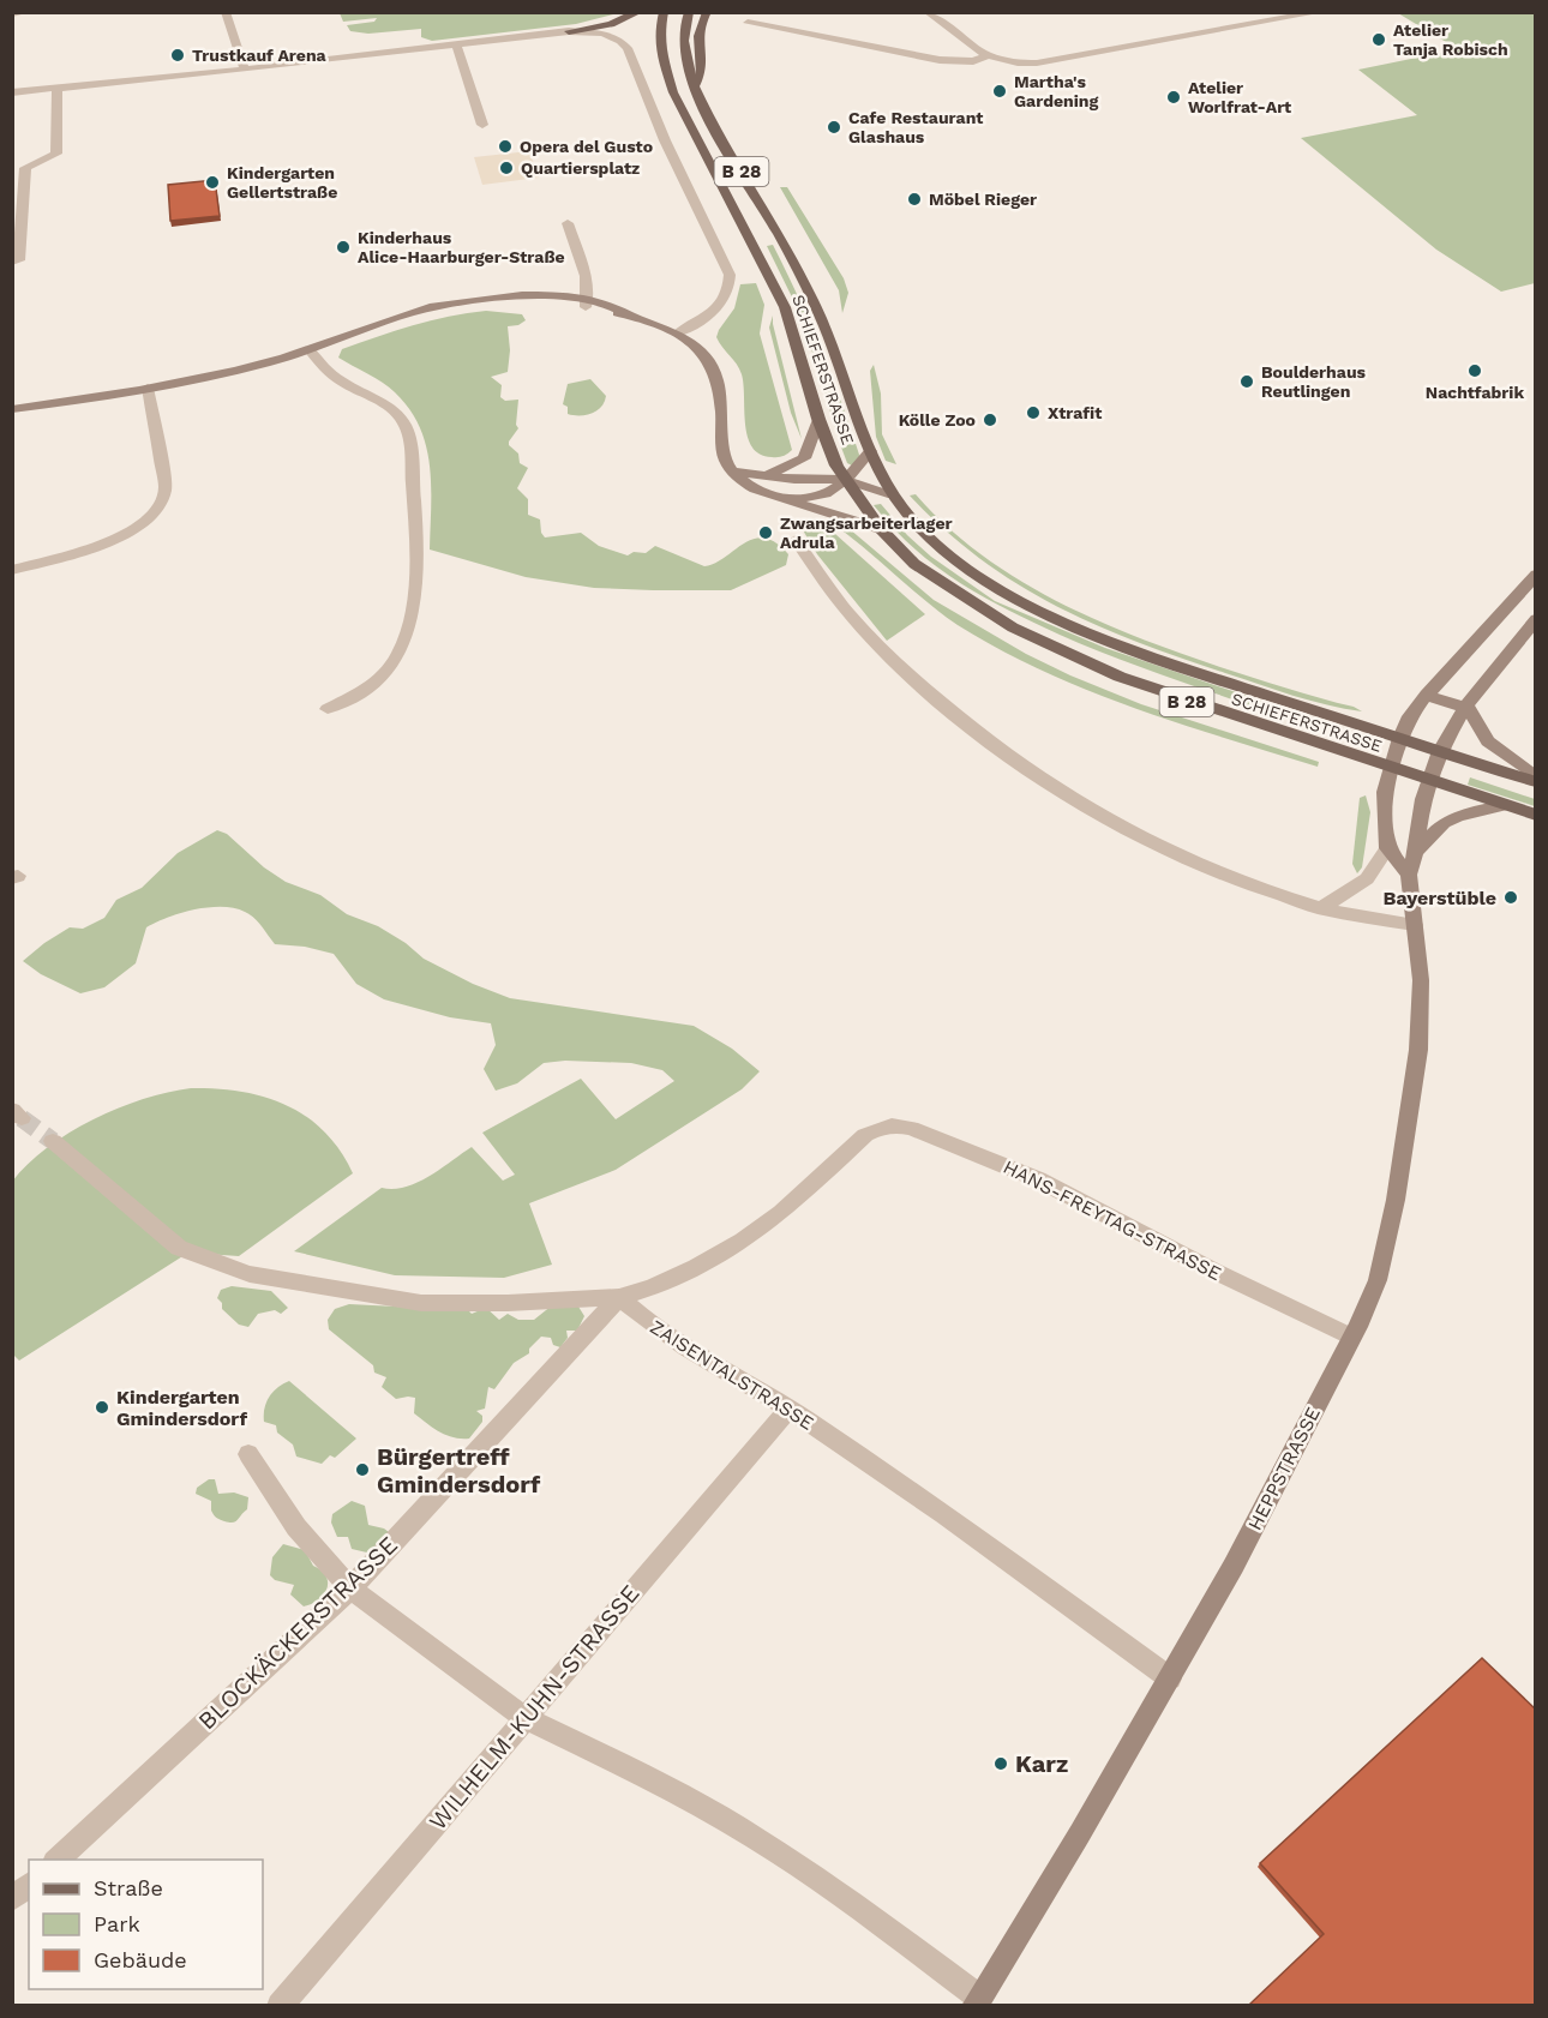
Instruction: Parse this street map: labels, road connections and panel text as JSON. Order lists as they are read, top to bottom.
{
  "streets": {
    "main road": ["B 28", "SCHIEFERSTRASSE"],
    "street": [
      "HANS-FREYTAG-STRASSE",
      "ZAISENTALSTRASSE",
      "HEPPSTRASSE",
      "BLOCKÄCKERSTRASSE",
      "WILHELM-KUHN-STRASSE"
    ]
  },
  "crossings": [
    ["B 28", "SCHIEFERSTRASSE"],
    ["B 28", "HEPPSTRASSE"],
    ["HANS-FREYTAG-STRASSE", "ZAISENTALSTRASSE"],
    ["HANS-FREYTAG-STRASSE", "HEPPSTRASSE"],
    ["HANS-FREYTAG-STRASSE", "BLOCKÄCKERSTRASSE"],
    ["ZAISENTALSTRASSE", "HEPPSTRASSE"],
    ["ZAISENTALSTRASSE", "BLOCKÄCKERSTRASSE"],
    ["ZAISENTALSTRASSE", "WILHELM-KUHN-STRASSE"]
  ],
  "places": [
    "Atelier Tanja Robisch",
    "Trustkauf Arena",
    "Martha's Gardening",
    "Atelier Worlfrat-Art",
    "Cafe Restaurant Glashaus",
    "Opera del Gusto",
    "Quartiersplatz",
    "Kindergarten Gellertstraße",
    "Möbel Rieger",
    "Kinderhaus Alice-Haarburger-Straße",
    "Nachtfabrik",
    "Boulderhaus Reutlingen",
    "Xtrafit",
    "Kölle Zoo",
    "Zwangsarbeiterlager Adrula",
    "Bayerstüble",
    "Kindergarten Gmindersdorf",
    "Bürgertreff Gmindersdorf",
    "Karz"
  ],
  "legend": ["Straße", "Park", "Gebäude"]
}
